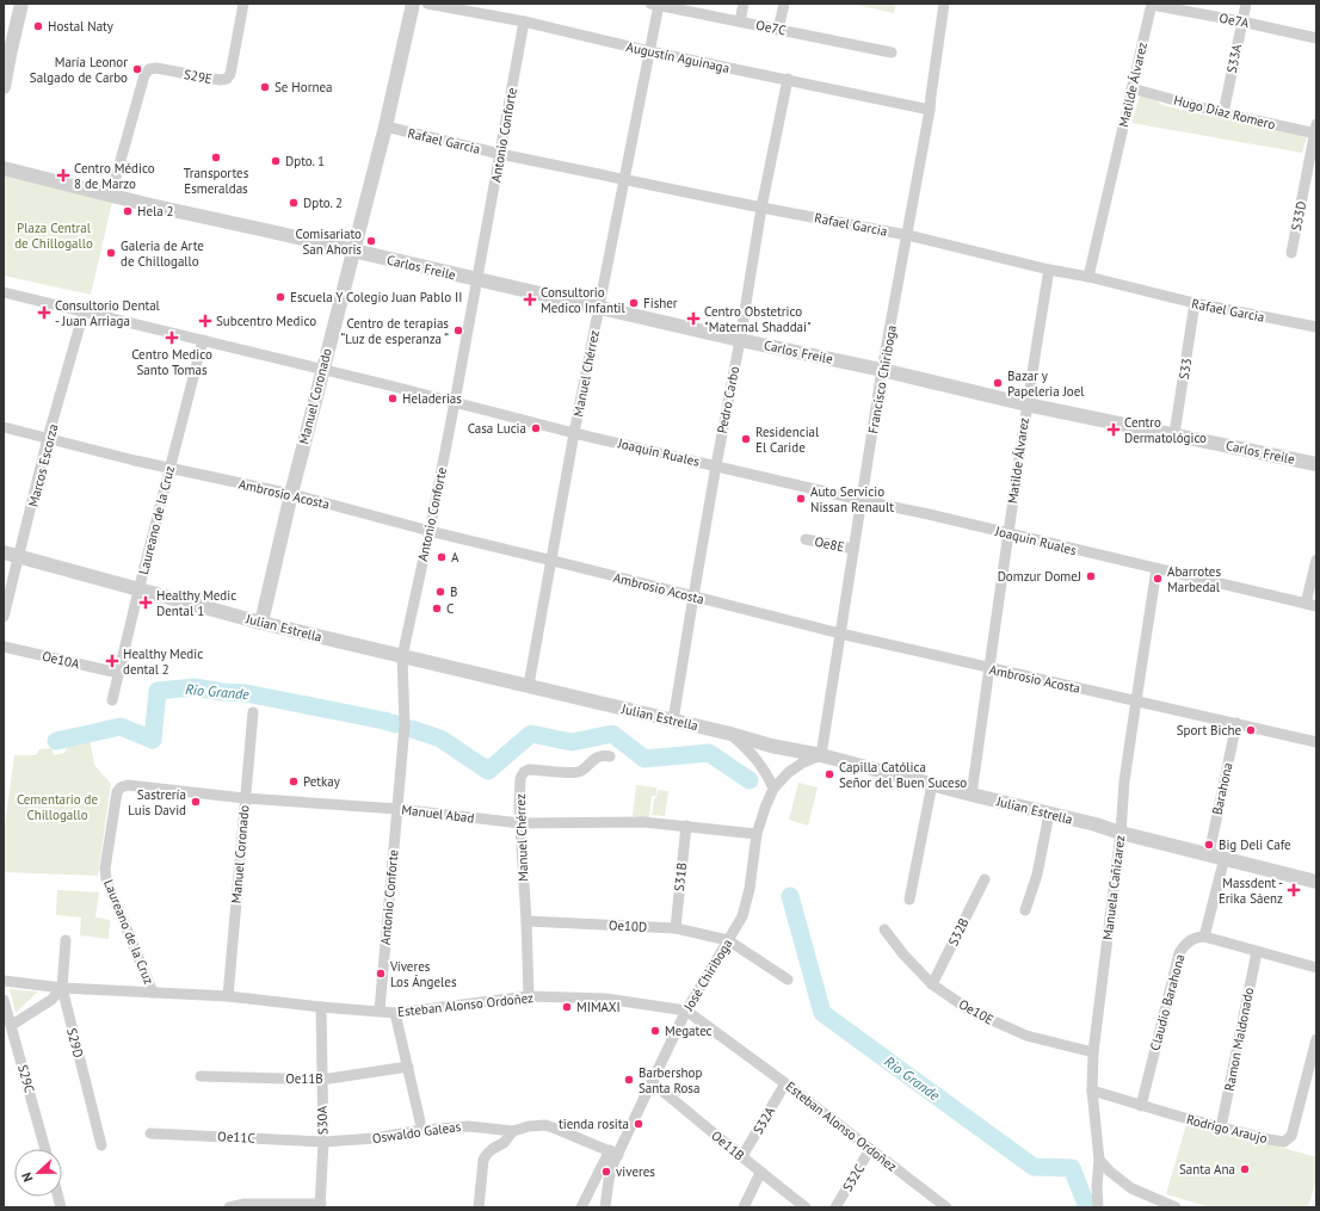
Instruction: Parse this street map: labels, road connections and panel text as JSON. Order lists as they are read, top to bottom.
{
  "streets": {
    "street": [
      "Oe7A",
      "Oe7C",
      "Augustín Aguinaga",
      "S33A",
      "S29E",
      "Matilde Álvarez",
      "Hugo Díaz Romero",
      "Antonio Conforte",
      "Rafael Garcia",
      "S33D",
      "Carlos Freile",
      "S33",
      "Manuel Chérrez",
      "Francisco Chiriboga",
      "Manuel Coronado",
      "Pedro Carbo",
      "Joaquin Ruales",
      "Marcos Escorza",
      "Ambrosio Acosta",
      "Laureano de la Cruz",
      "Oe8E",
      "Julian Estrella",
      "Oe10A",
      "Barahona",
      "Manuel Abad",
      "S31B",
      "Manuela Cañizarez",
      "Oe10D",
      "S32B",
      "José Chiriboga",
      "Claudio Barahona",
      "Esteban Alonso Ordoñez",
      "Oe10E",
      "Ramon Maldonado",
      "S29D",
      "S29C",
      "Oe11B",
      "S30A",
      "S32A",
      "Rodrigo Araujo",
      "Oswaldo Galeas",
      "Oe11C",
      "S32C"
    ]
  },
  "crossings": [
    ["Oe7A", "S33A"],
    ["Oe7A", "Matilde Álvarez"],
    ["Oe7C", "Manuel Chérrez"],
    ["Augustín Aguinaga", "Antonio Conforte"],
    ["Augustín Aguinaga", "Manuel Chérrez"],
    ["Augustín Aguinaga", "Francisco Chiriboga"],
    ["Augustín Aguinaga", "Pedro Carbo"],
    ["S33A", "Hugo Díaz Romero"],
    ["S29E", "Carlos Freile"],
    ["Matilde Álvarez", "Hugo Díaz Romero"],
    ["Matilde Álvarez", "Rafael Garcia"],
    ["Matilde Álvarez", "Carlos Freile"],
    ["Matilde Álvarez", "Joaquin Ruales"],
    ["Matilde Álvarez", "Ambrosio Acosta"],
    ["Matilde Álvarez", "Julian Estrella"],
    ["Hugo Díaz Romero", "S33D"],
    ["Antonio Conforte", "Rafael Garcia"],
    ["Antonio Conforte", "Carlos Freile"],
    ["Antonio Conforte", "Joaquin Ruales"],
    ["Antonio Conforte", "Ambrosio Acosta"],
    ["Antonio Conforte", "Julian Estrella"],
    ["Antonio Conforte", "Manuel Abad"],
    ["Antonio Conforte", "Esteban Alonso Ordoñez"],
    ["Rafael Garcia", "S33"],
    ["Rafael Garcia", "Manuel Chérrez"],
    ["Rafael Garcia", "Francisco Chiriboga"],
    ["Rafael Garcia", "Manuel Coronado"],
    ["Rafael Garcia", "Pedro Carbo"],
    ["Carlos Freile", "S33"],
    ["Carlos Freile", "Manuel Chérrez"],
    ["Carlos Freile", "Francisco Chiriboga"],
    ["Carlos Freile", "Manuel Coronado"],
    ["Carlos Freile", "Pedro Carbo"],
    ["Manuel Chérrez", "Joaquin Ruales"],
    ["Manuel Chérrez", "Ambrosio Acosta"],
    ["Manuel Chérrez", "Julian Estrella"],
    ["Manuel Chérrez", "Manuel Abad"],
    ["Manuel Chérrez", "Oe10D"],
    ["Manuel Chérrez", "Esteban Alonso Ordoñez"],
    ["Francisco Chiriboga", "Joaquin Ruales"],
    ["Francisco Chiriboga", "Ambrosio Acosta"],
    ["Francisco Chiriboga", "Oe8E"],
    ["Francisco Chiriboga", "Julian Estrella"],
    ["Francisco Chiriboga", "José Chiriboga"],
    ["Manuel Coronado", "Joaquin Ruales"],
    ["Manuel Coronado", "Ambrosio Acosta"],
    ["Manuel Coronado", "Julian Estrella"],
    ["Manuel Coronado", "Manuel Abad"],
    ["Manuel Coronado", "Esteban Alonso Ordoñez"],
    ["Pedro Carbo", "Joaquin Ruales"],
    ["Pedro Carbo", "Ambrosio Acosta"],
    ["Pedro Carbo", "Julian Estrella"],
    ["Joaquin Ruales", "Marcos Escorza"],
    ["Joaquin Ruales", "Laureano de la Cruz"],
    ["Joaquin Ruales", "Manuela Cañizarez"],
    ["Marcos Escorza", "Ambrosio Acosta"],
    ["Marcos Escorza", "Julian Estrella"],
    ["Ambrosio Acosta", "Laureano de la Cruz"],
    ["Ambrosio Acosta", "Barahona"],
    ["Ambrosio Acosta", "Manuela Cañizarez"],
    ["Laureano de la Cruz", "Julian Estrella"],
    ["Laureano de la Cruz", "Oe10A"],
    ["Laureano de la Cruz", "Manuel Abad"],
    ["Laureano de la Cruz", "Esteban Alonso Ordoñez"],
    ["Julian Estrella", "Barahona"],
    ["Julian Estrella", "Manuela Cañizarez"],
    ["Julian Estrella", "José Chiriboga"],
    ["Manuel Abad", "S31B"],
    ["Manuel Abad", "José Chiriboga"],
    ["S31B", "Oe10D"],
    ["Manuela Cañizarez", "Oe10E"],
    ["Manuela Cañizarez", "Rodrigo Araujo"],
    ["Oe10D", "José Chiriboga"],
    ["S32B", "Oe10E"],
    ["José Chiriboga", "Esteban Alonso Ordoñez"],
    ["José Chiriboga", "Oe11B"],
    ["José Chiriboga", "Oswaldo Galeas"],
    ["Claudio Barahona", "Rodrigo Araujo"],
    ["Esteban Alonso Ordoñez", "S29D"],
    ["Esteban Alonso Ordoñez", "S30A"],
    ["Esteban Alonso Ordoñez", "S32A"],
    ["Esteban Alonso Ordoñez", "S32C"],
    ["Ramon Maldonado", "Rodrigo Araujo"],
    ["Oe11B", "S30A"],
    ["Oe11B", "S32A"],
    ["S30A", "Oswaldo Galeas"],
    ["S30A", "Oe11C"],
    ["Oswaldo Galeas", "Oe11C"]
  ],
  "water": ["Rio Grande"],
  "parks": ["Plaza Central de Chillogallo", "Cementario de Chillogallo"],
  "places": {
    "other": [
      "Hostal Naty",
      "María Leonor Salgado de Carbo",
      "Se Hornea",
      "Transportes Esmeraldas",
      "Dpto. 1",
      "Dpto. 2",
      "Hela 2",
      "Comisariato San Ahoris",
      "Galeria de Arte de Chillogallo",
      "Escuela Y Colegio Juan Pablo II",
      "Fisher",
      "Centro de terapias “Luz de esperanza “",
      "Bazar y Papeleria Joel",
      "Heladerias",
      "Casa Lucia",
      "Residencial El Caride",
      "Auto Servicio Nissan Renault",
      "A",
      "Domzur DomeJ",
      "Abarrotes Marbedal",
      "B",
      "C",
      "Sport Biche",
      "Capilla Católica Señor del Buen Suceso",
      "Petkay",
      "Sastrería Luis David",
      "Big Deli Cafe",
      "Víveres Los Ángeles",
      "MIMAXI",
      "Megatec",
      "Barbershop Santa Rosa",
      "tienda rosita",
      "Santa Ana",
      "viveres"
    ],
    "health": [
      "Centro Médico 8 de Marzo",
      "Consultorio Medico Infantil",
      "Consultorio Dental - Juan Arriaga",
      "Centro Obstetrico \"Maternal Shaddai\"",
      "Subcentro Medico",
      "Centro Medico Santo Tomas",
      "Centro Dermatológico",
      "Healthy Medic Dental 1",
      "Healthy Medic dental 2",
      "Massdent - Erika Sáenz"
    ]
  },
  "north": "left"
}
